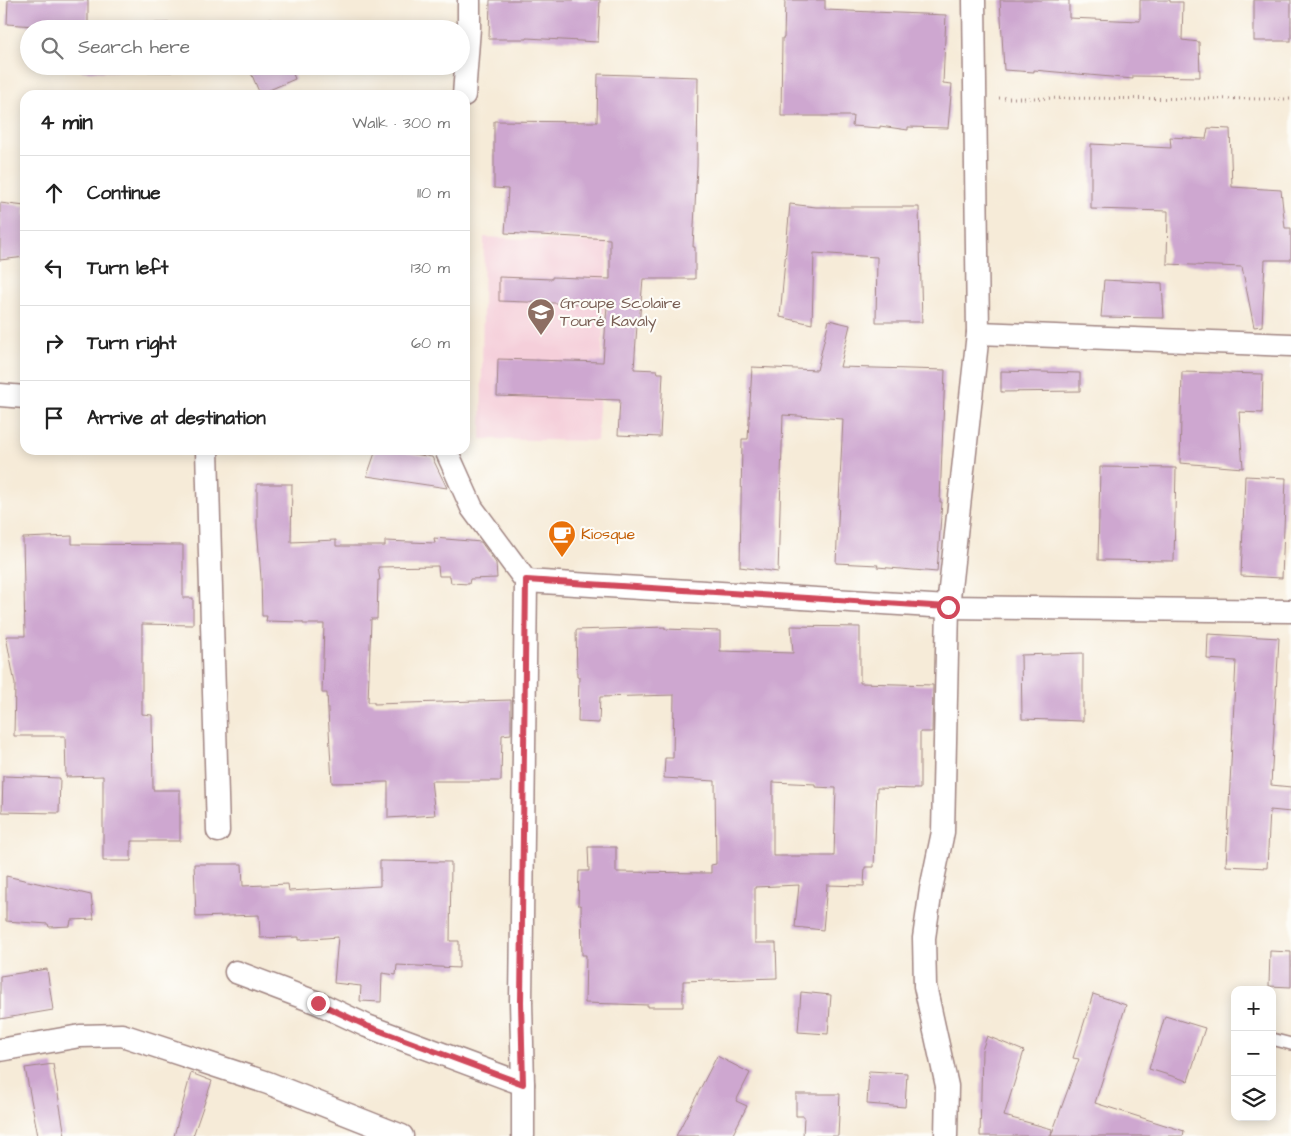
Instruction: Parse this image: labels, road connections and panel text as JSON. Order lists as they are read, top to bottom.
{
  "places": {
    "school or university": ["Groupe Scolaire Touré Kavaly"],
    "cafe": ["Kiosque"]
  },
  "page": {
    "search": "Search here",
    "heading": ["4 min", "Walk · 300 m"],
    "list": [
      ["Continue", "110 m"],
      ["Turn left", "130 m"],
      ["Turn right", "60 m"],
      "Arrive at destination"
    ],
    "map_buttons": ["+", "−"]
  }
}
